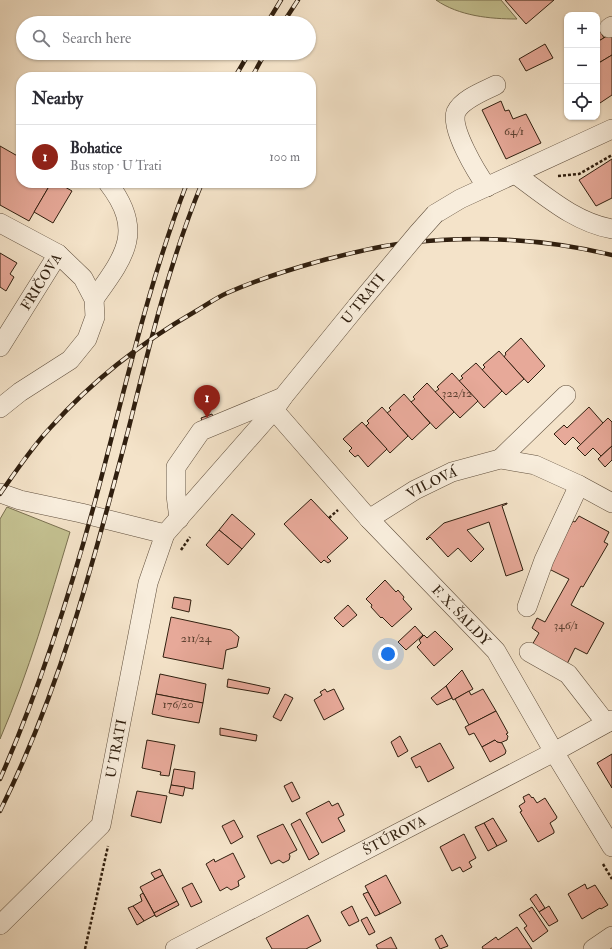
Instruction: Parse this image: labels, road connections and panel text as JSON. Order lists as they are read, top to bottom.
{
  "streets": {
    "street": [
      "FRIČOVA",
      "U TRATI",
      "VILOVÁ",
      "F. X. ŠALDY",
      "ŠTÚROVA"
    ]
  },
  "crossings": [
    ["U TRATI", "F. X. ŠALDY"],
    ["VILOVÁ", "F. X. ŠALDY"],
    ["F. X. ŠALDY", "ŠTÚROVA"]
  ],
  "house_numbers": [
    "64/1",
    "322/12",
    "346/1",
    "211/24",
    "176/20"
  ],
  "page": {
    "map_buttons": ["+", "−"],
    "search": "Search here",
    "heading": "Nearby",
    "list": [
      {
        "mark": "1",
        "name": "Bohatice",
        "note": "Bus stop · U Trati",
        "value": "100 m"
      }
    ],
    "pins": "1"
  }
}
